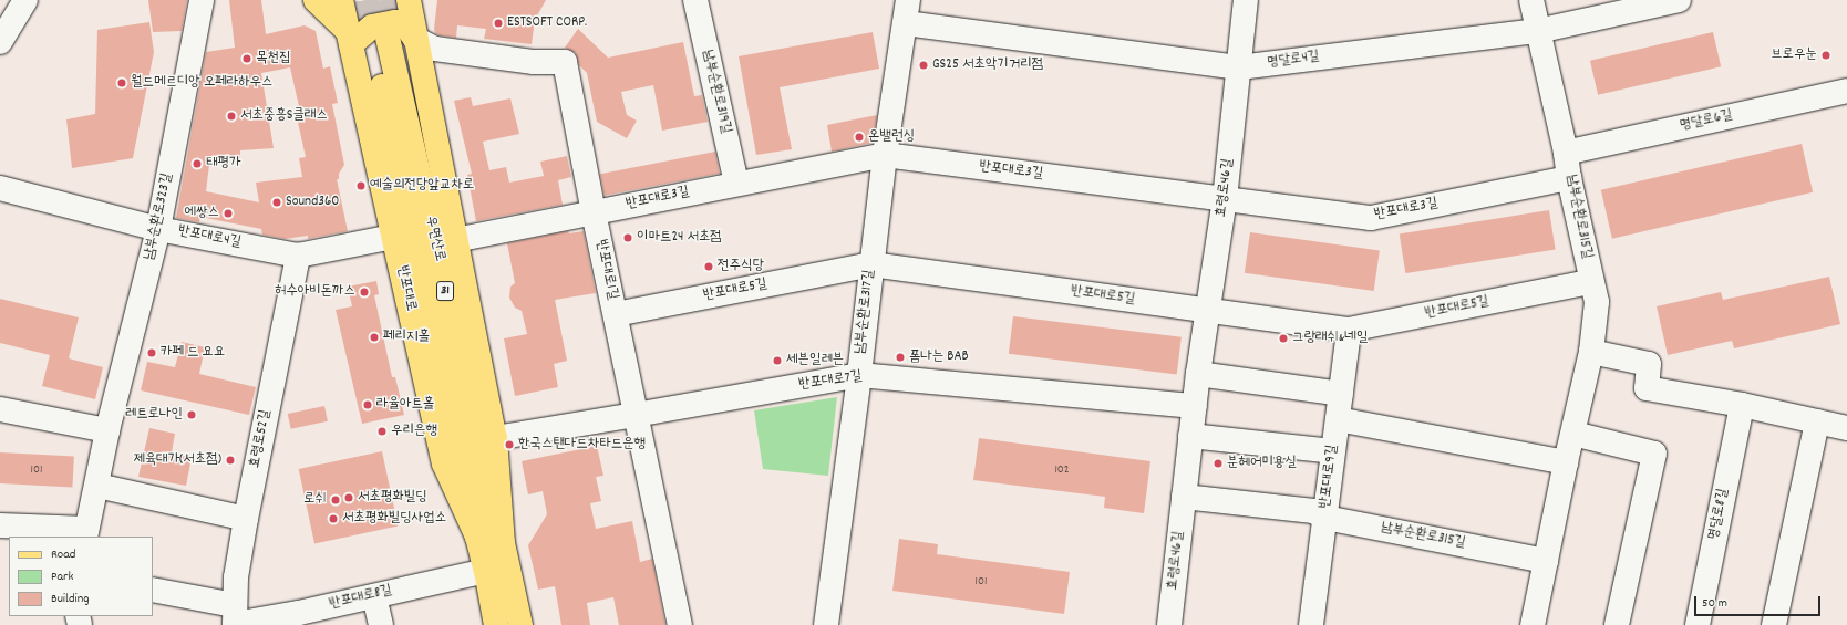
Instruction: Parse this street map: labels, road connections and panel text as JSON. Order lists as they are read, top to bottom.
{
  "streets": {
    "main road": ["우면산로", "반포대로", "31"],
    "street": [
      "명달로4길",
      "남부순환로319길",
      "명달로6길",
      "반포대로3길",
      "효령로46길",
      "남부순환로323길",
      "남부순환로315길",
      "반포대로4길",
      "반포대로1길",
      "반포대로5길",
      "남부순환로317길",
      "반포대로7길",
      "효령로52길",
      "반포대로9길",
      "명달로8길",
      "반포대로8길"
    ]
  },
  "crossings": [
    ["명달로4길", "효령로46길"],
    ["명달로4길", "남부순환로315길"],
    ["명달로4길", "남부순환로317길"],
    ["남부순환로319길", "반포대로3길"],
    ["명달로6길", "남부순환로315길"],
    ["반포대로3길", "효령로46길"],
    ["반포대로3길", "남부순환로315길"],
    ["반포대로3길", "반포대로1길"],
    ["반포대로3길", "남부순환로317길"],
    ["효령로46길", "반포대로5길"],
    ["효령로46길", "반포대로7길"],
    ["남부순환로323길", "반포대로4길"],
    ["남부순환로315길", "반포대로5길"],
    ["남부순환로315길", "반포대로9길"],
    ["반포대로4길", "반포대로"],
    ["반포대로4길", "효령로52길"],
    ["우면산로", "반포대로"],
    ["반포대로1길", "반포대로5길"],
    ["반포대로1길", "반포대로7길"],
    ["반포대로", "반포대로8길"],
    ["반포대로5길", "남부순환로317길"],
    ["반포대로5길", "반포대로9길"],
    ["남부순환로317길", "반포대로7길"],
    ["효령로52길", "반포대로8길"]
  ],
  "places": [
    "ESTSOFT CORP.",
    "브로우눈",
    "목천집",
    "GS25 서초악기거리점",
    "월드메르디앙 오페라하우스",
    "서초중흥S클래스",
    "온밸런싱",
    "태평가",
    "예술의전당앞교차로",
    "Sound360",
    "에쌍스",
    "이마트24 서초점",
    "전주식당",
    "허수아비돈까스",
    "페리지홀",
    "그랑래쉬&네일",
    "카페 드 요요",
    "폼나는 BAB",
    "세븐일레븐",
    "라율아트홀",
    "레트로나인",
    "우리은행",
    "한국스탠다드차타드은행",
    "제육대가(서초점)",
    "분헤어미용실",
    "서초평화빌딩",
    "로쉬",
    "서초평화빌딩사업소"
  ],
  "house_numbers": ["101", "102", "101"],
  "legend": ["Road", "Park", "Building"],
  "scale_bar": "50 m"
}
